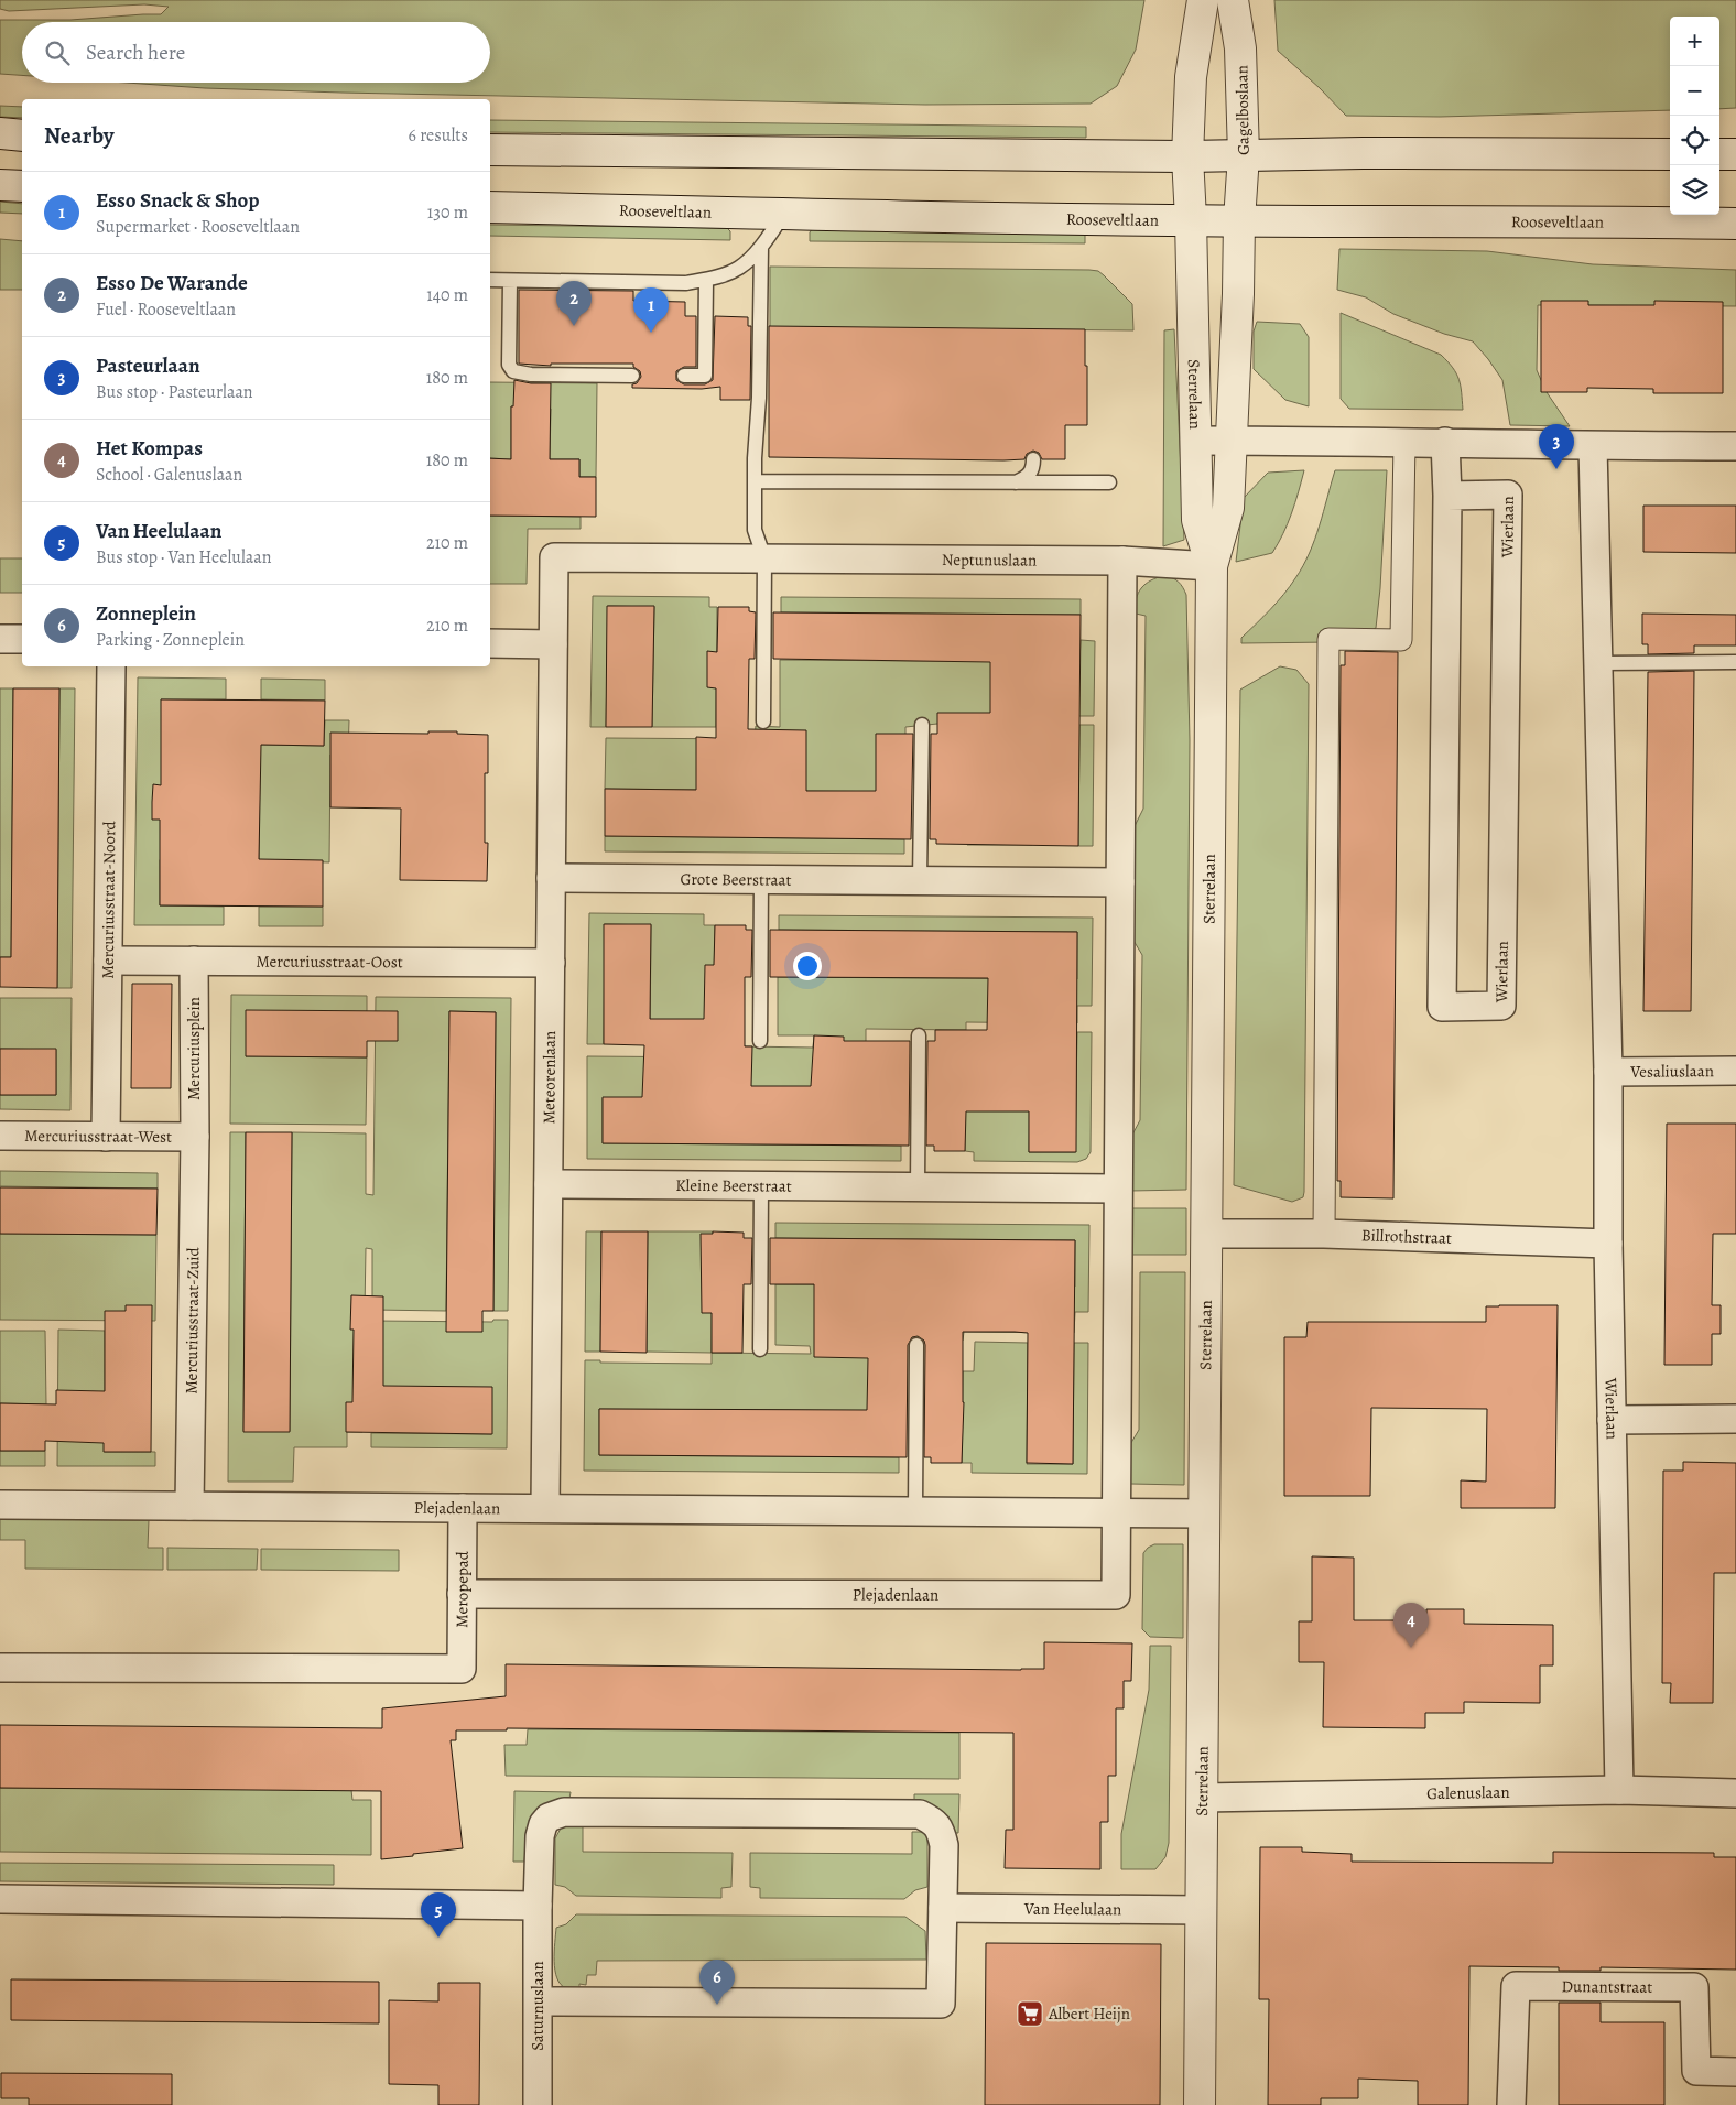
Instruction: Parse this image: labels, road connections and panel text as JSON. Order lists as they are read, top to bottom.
{
  "streets": {
    "street": [
      "Gagelboslaan",
      "Rooseveltlaan",
      "Sterrelaan",
      "Wierlaan",
      "Neptunuslaan",
      "Grote Beerstraat",
      "Mercuriusstraat-Noord",
      "Mercuriusstraat-Oost",
      "Mercuriusplein",
      "Vesaliuslaan",
      "Meteorenlaan",
      "Mercuriusstraat-West",
      "Kleine Beerstraat",
      "Billrothstraat",
      "Mercuriusstraat-Zuid",
      "Plejadenlaan",
      "Meropepad",
      "Galenuslaan",
      "Van Heelulaan",
      "Dunantstraat",
      "Saturnuslaan"
    ]
  },
  "crossings": [
    ["Gagelboslaan", "Rooseveltlaan"],
    ["Gagelboslaan", "Sterrelaan"],
    ["Rooseveltlaan", "Sterrelaan"],
    ["Sterrelaan", "Neptunuslaan"],
    ["Sterrelaan", "Billrothstraat"],
    ["Sterrelaan", "Plejadenlaan"],
    ["Sterrelaan", "Galenuslaan"],
    ["Sterrelaan", "Van Heelulaan"],
    ["Wierlaan", "Vesaliuslaan"],
    ["Wierlaan", "Billrothstraat"],
    ["Wierlaan", "Galenuslaan"],
    ["Neptunuslaan", "Meteorenlaan"],
    ["Grote Beerstraat", "Meteorenlaan"],
    ["Mercuriusstraat-Noord", "Mercuriusstraat-Oost"],
    ["Mercuriusstraat-Noord", "Mercuriusstraat-West"],
    ["Mercuriusstraat-Oost", "Mercuriusplein"],
    ["Mercuriusstraat-Oost", "Meteorenlaan"],
    ["Mercuriusplein", "Mercuriusstraat-West"],
    ["Mercuriusplein", "Mercuriusstraat-Zuid"],
    ["Meteorenlaan", "Kleine Beerstraat"],
    ["Meteorenlaan", "Plejadenlaan"],
    ["Mercuriusstraat-West", "Mercuriusstraat-Zuid"],
    ["Mercuriusstraat-Zuid", "Plejadenlaan"],
    ["Plejadenlaan", "Meropepad"],
    ["Van Heelulaan", "Saturnuslaan"]
  ],
  "places": {
    "supermarket": ["Albert Heijn"]
  },
  "page": {
    "map_buttons": ["+", "−"],
    "search": "Search here",
    "heading": ["Nearby", "6 results"],
    "list": [
      {
        "mark": "1",
        "name": "Esso Snack & Shop",
        "note": "Supermarket · Rooseveltlaan",
        "value": "130 m"
      },
      {
        "mark": "2",
        "name": "Esso De Warande",
        "note": "Fuel · Rooseveltlaan",
        "value": "140 m"
      },
      {
        "mark": "3",
        "name": "Pasteurlaan",
        "note": "Bus stop · Pasteurlaan",
        "value": "180 m"
      },
      {
        "mark": "4",
        "name": "Het Kompas",
        "note": "School · Galenuslaan",
        "value": "180 m"
      },
      {
        "mark": "5",
        "name": "Van Heelulaan",
        "note": "Bus stop · Van Heelulaan",
        "value": "210 m"
      },
      {
        "mark": "6",
        "name": "Zonneplein",
        "note": "Parking · Zonneplein",
        "value": "210 m"
      }
    ],
    "pins": [
      "2",
      "1",
      "3",
      "4",
      "5",
      "6"
    ]
  }
}
